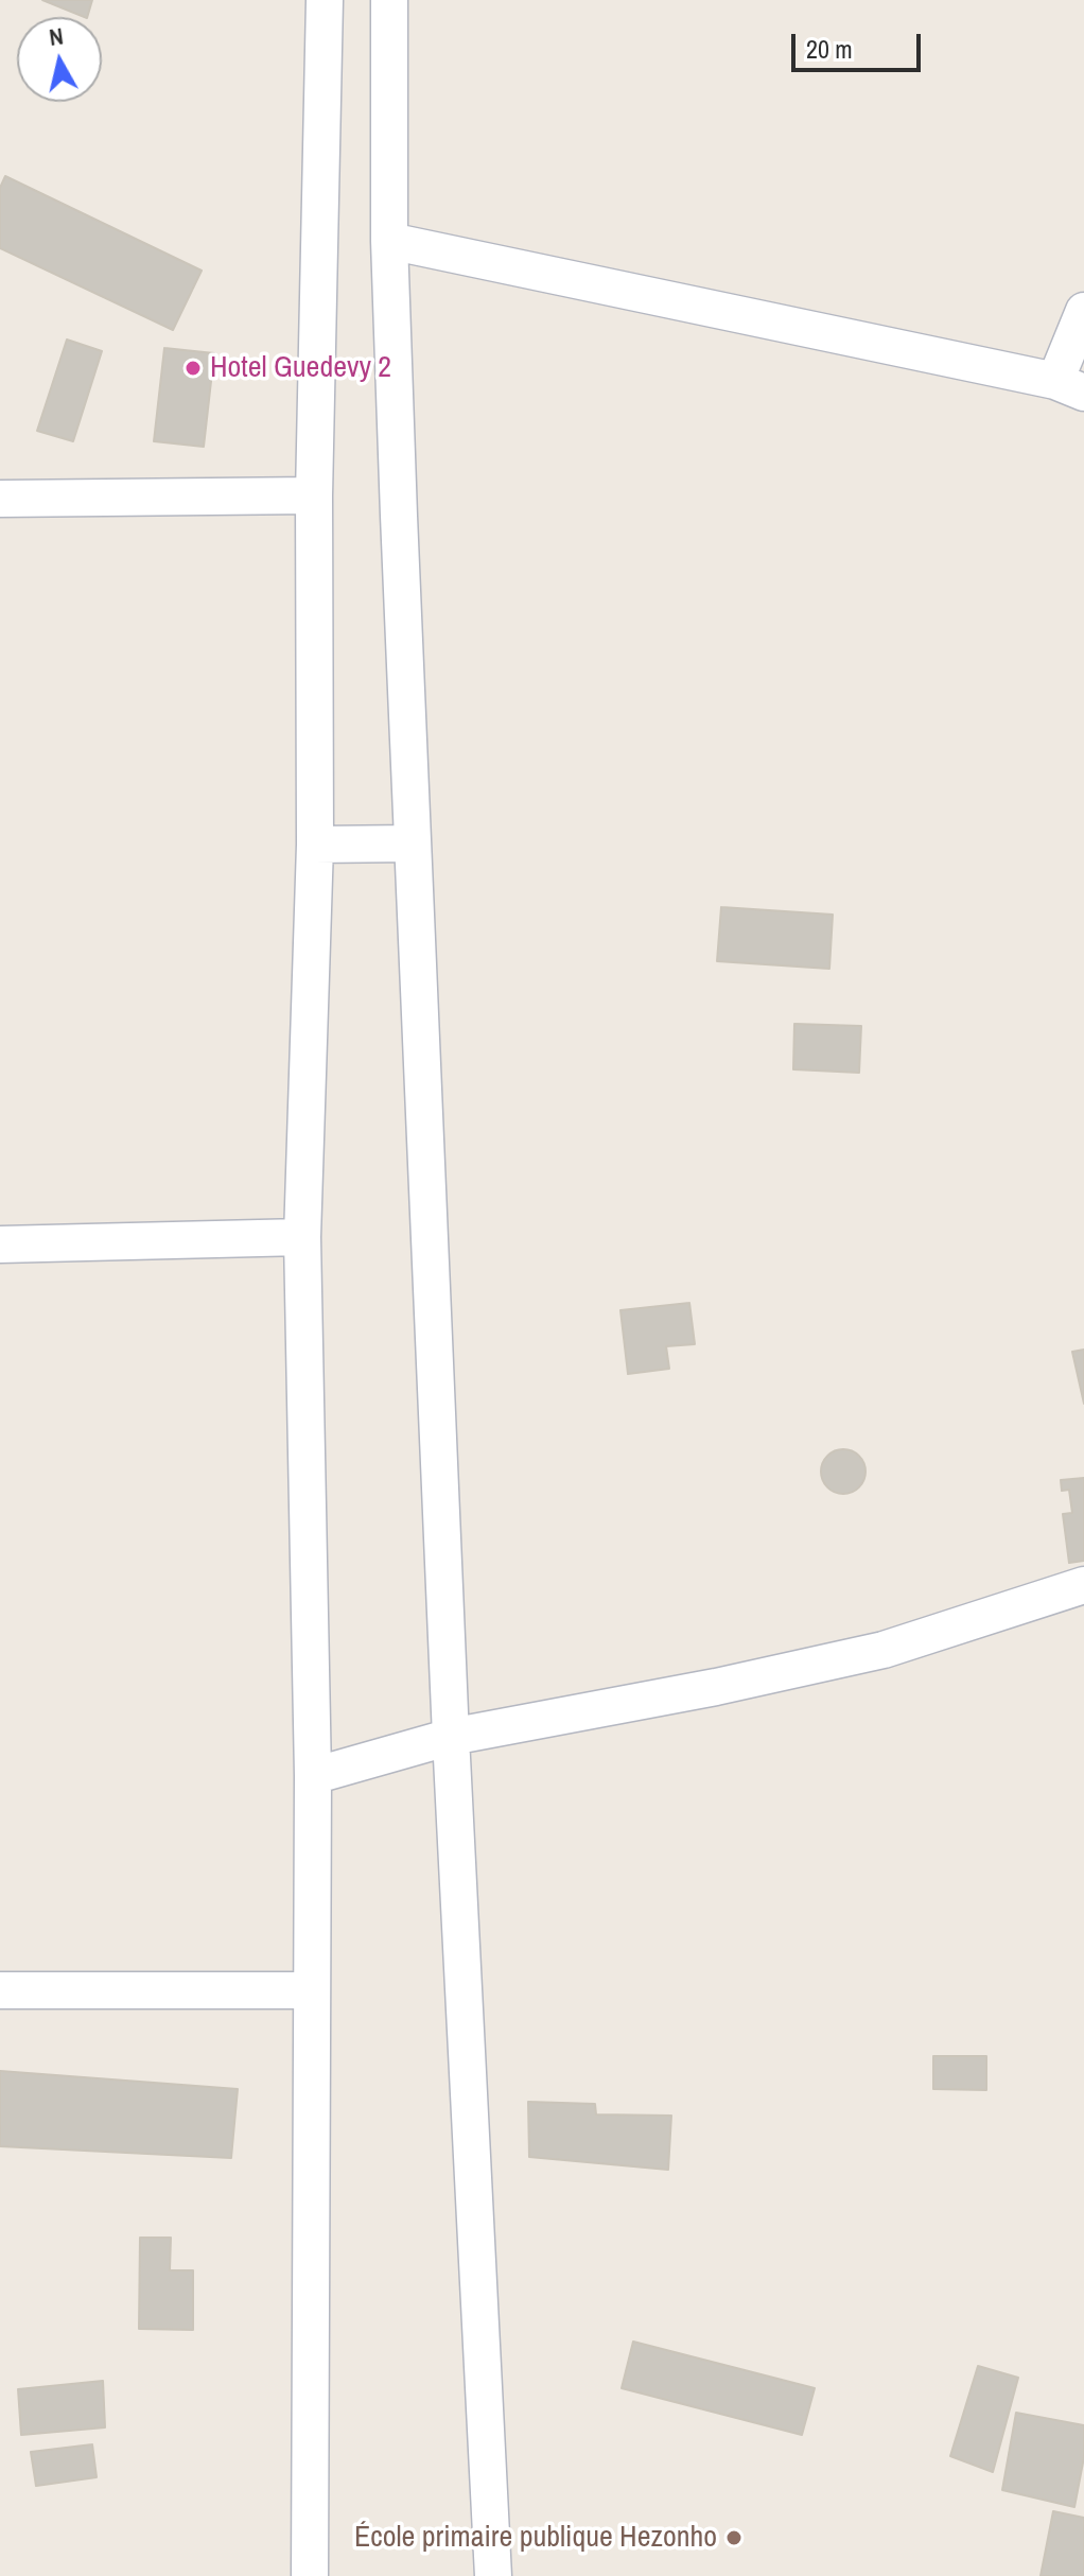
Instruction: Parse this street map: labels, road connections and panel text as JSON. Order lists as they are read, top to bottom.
{
  "places": ["Hotel Guedevy 2", "École primaire publique Hezonho"],
  "scale_bar": "20 m",
  "north": "top"
}
